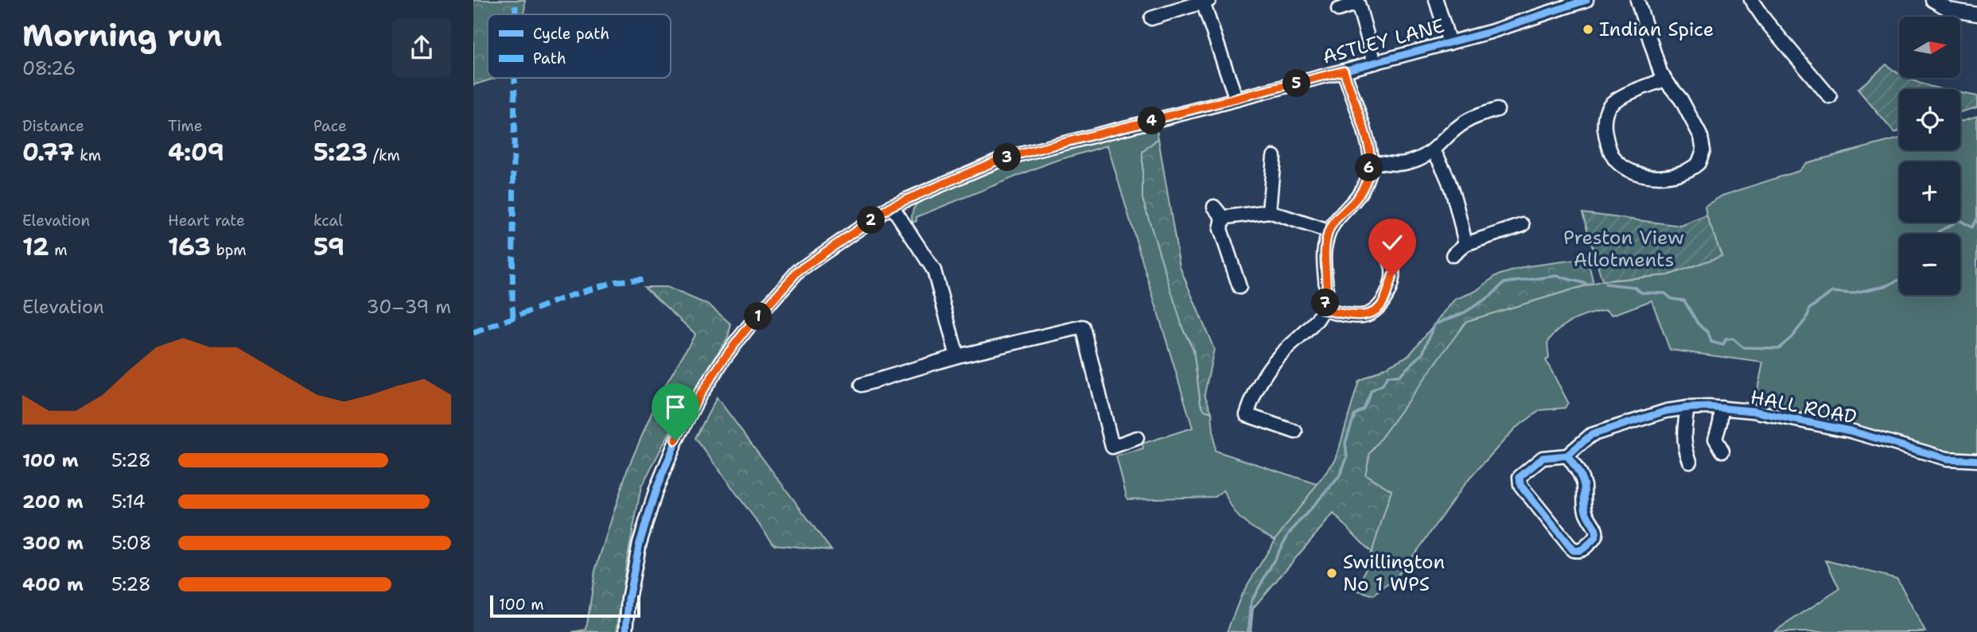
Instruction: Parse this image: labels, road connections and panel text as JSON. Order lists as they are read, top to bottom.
{
  "streets": {
    "street": ["ASTLEY LANE", "HALL ROAD"]
  },
  "parks": ["Preston View Allotments"],
  "places": ["Indian Spice", "Swillington No 1 WPS"],
  "legend": ["Cycle path", "Path"],
  "scale_bar": "100 m",
  "north": "right",
  "page": {
    "heading": ["Morning run", "08:26"],
    "map_buttons": ["+", "−"],
    "pins": [
      "5",
      "4",
      "3",
      "6",
      "2",
      "7",
      "1"
    ],
    "stats": [
      ["Distance", "0.77 km"],
      ["Time", "4:09"],
      ["Pace", "5:23 /km"],
      ["Elevation", "12 m"],
      ["Heart rate", "163 bpm"],
      ["kcal", "59"]
    ],
    "chart": ["Elevation", "30–39 m"],
    "list": [
      {
        "name": "100 m",
        "note": "5:28"
      },
      {
        "name": "200 m",
        "note": "5:14"
      },
      {
        "name": "300 m",
        "note": "5:08"
      },
      {
        "name": "400 m",
        "note": "5:28"
      }
    ],
    "scale": "100 m"
  }
}
